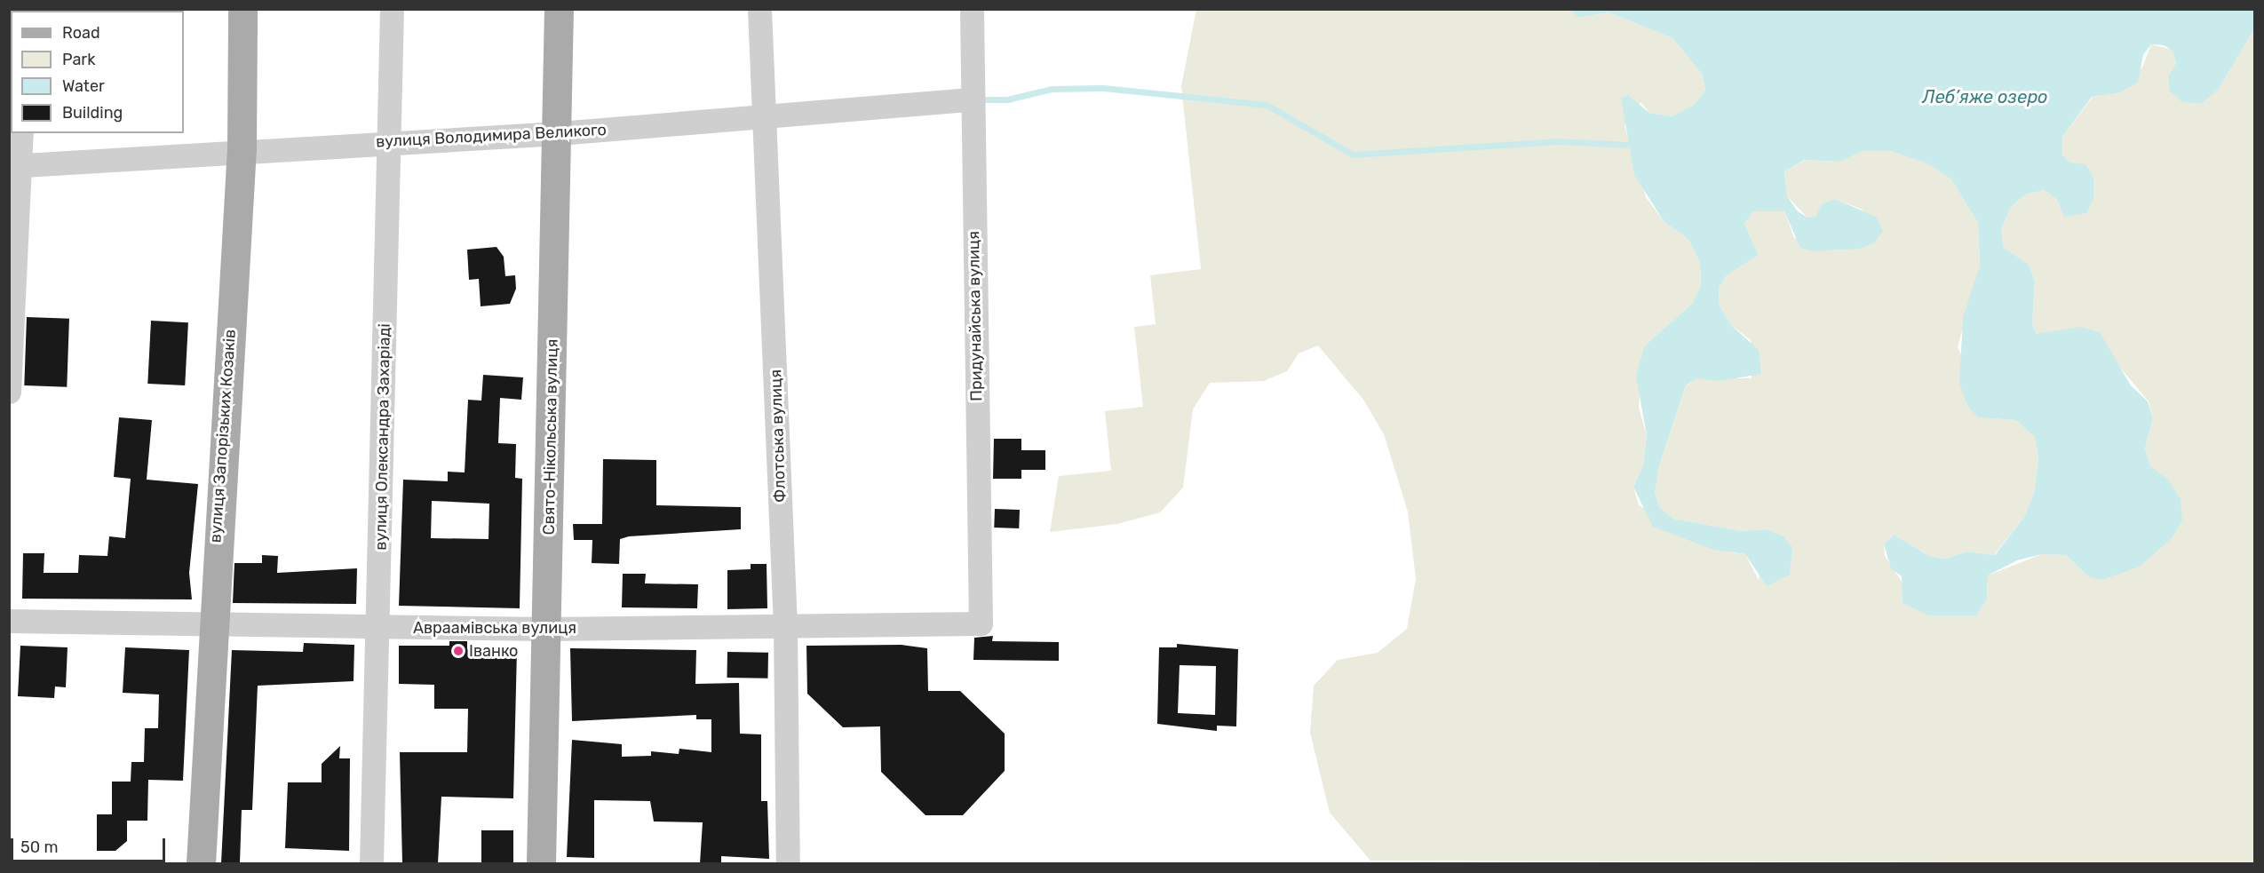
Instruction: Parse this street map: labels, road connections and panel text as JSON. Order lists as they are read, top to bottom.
{
  "streets": {
    "main road": ["вулиця Запорізьких Козаків", "Свято-Нікольська вулиця"],
    "street": [
      "вулиця Володимира Великого",
      "Придунайська вулиця",
      "Флотська вулиця",
      "вулиця Олександра Захаріаді",
      "Авраамівська вулиця"
    ]
  },
  "crossings": [
    ["вулиця Володимира Великого", "Придунайська вулиця"],
    ["вулиця Володимира Великого", "вулиця Запорізьких Козаків"],
    ["вулиця Володимира Великого", "Флотська вулиця"],
    ["вулиця Володимира Великого", "вулиця Олександра Захаріаді"],
    ["вулиця Володимира Великого", "Свято-Нікольська вулиця"],
    ["Придунайська вулиця", "Авраамівська вулиця"],
    ["вулиця Запорізьких Козаків", "Авраамівська вулиця"],
    ["Флотська вулиця", "Авраамівська вулиця"],
    ["вулиця Олександра Захаріаді", "Авраамівська вулиця"],
    ["Свято-Нікольська вулиця", "Авраамівська вулиця"]
  ],
  "water": ["Леб’яже озеро"],
  "places": ["Іванко"],
  "legend": [
    "Road",
    "Park",
    "Water",
    "Building"
  ],
  "scale_bar": "50 m"
}
